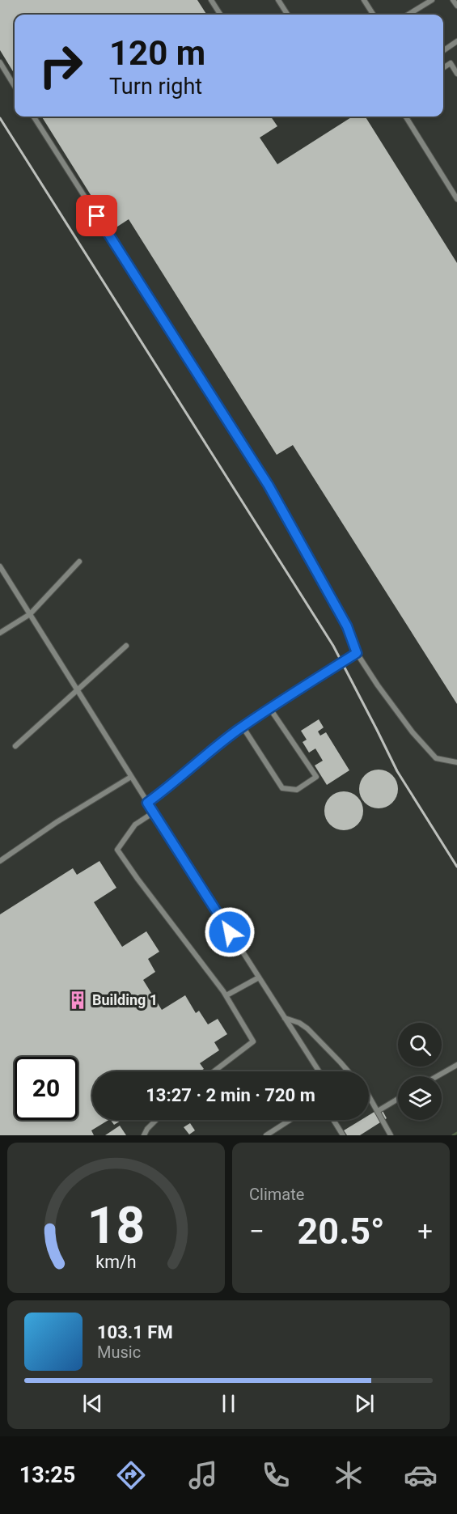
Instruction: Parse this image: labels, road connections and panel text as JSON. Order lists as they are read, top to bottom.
{
  "places": {
    "building": ["Building 1"]
  },
  "page": {
    "turn": ["120 m", "Turn right"],
    "limit": "20",
    "trip": "13:27 · 2 min · 720 m",
    "tile": "Climate",
    "heat": ["−", "20.5°", "+"],
    "song": ["103.1 FM", "Music"],
    "tabs": "13:25",
    "gauge": ["18", "km/h"]
  }
}
